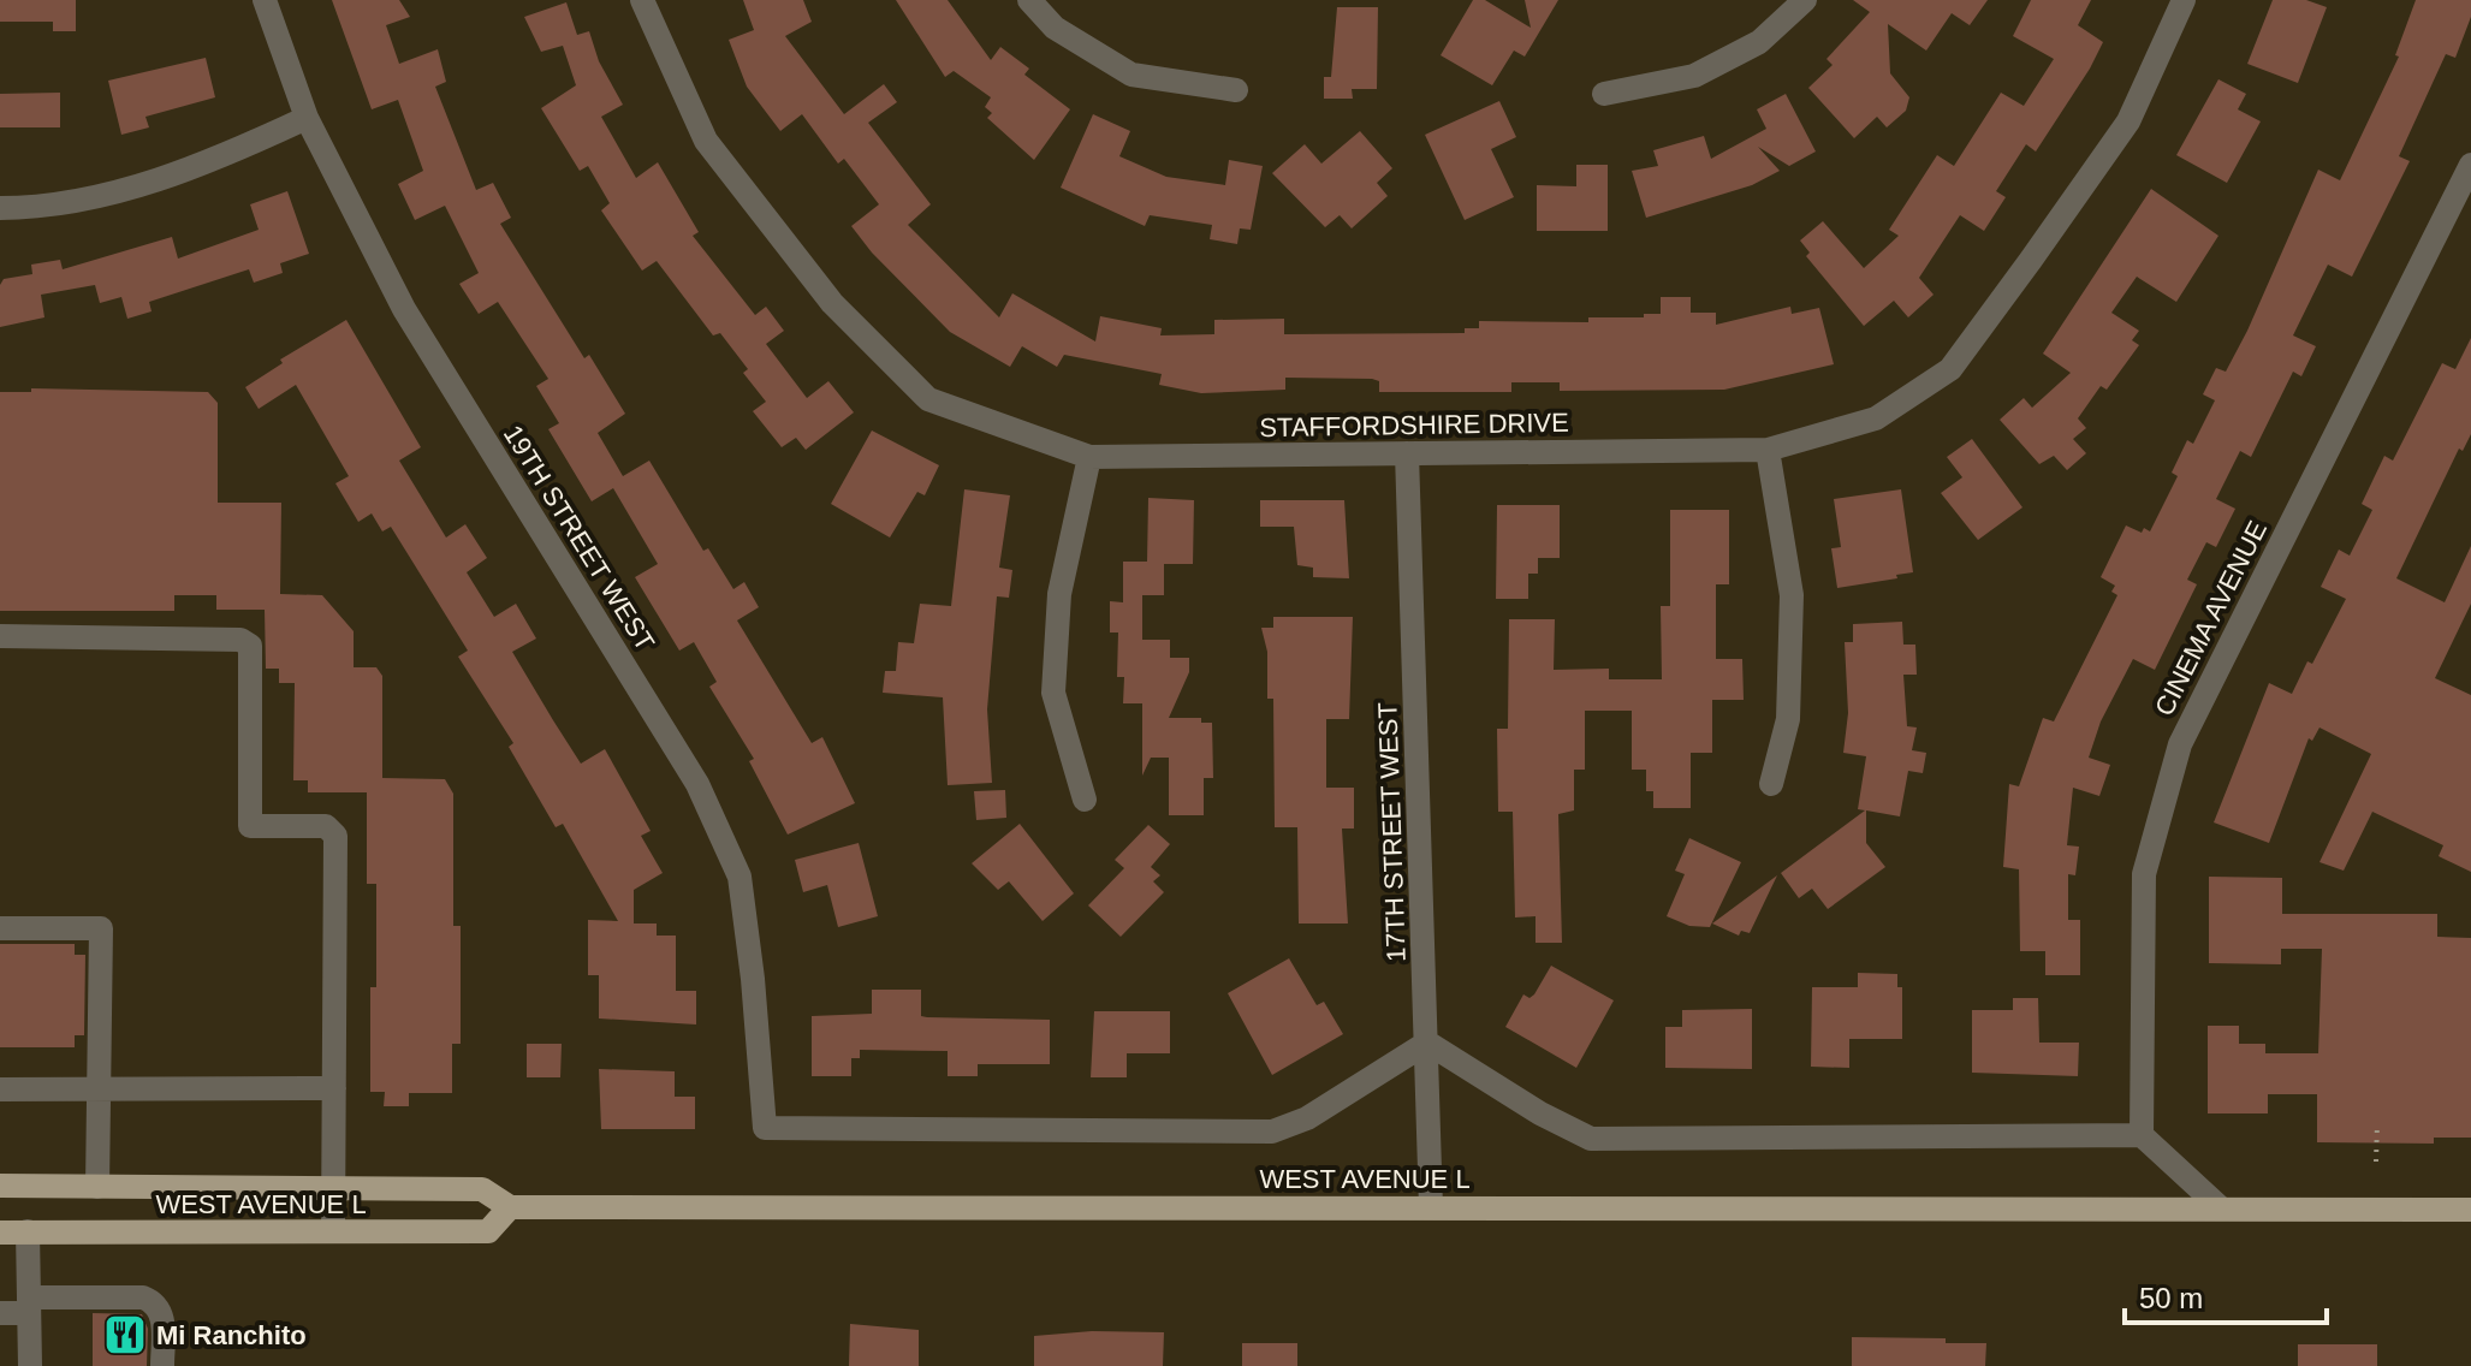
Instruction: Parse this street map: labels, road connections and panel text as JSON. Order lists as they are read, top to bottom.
{
  "streets": {
    "main road": ["WEST AVENUE L"],
    "street": [
      "STAFFORDSHIRE DRIVE",
      "19TH STREET WEST",
      "CINEMA AVENUE",
      "17TH STREET WEST"
    ]
  },
  "crossings": [
    ["STAFFORDSHIRE DRIVE", "17TH STREET WEST"],
    ["19TH STREET WEST", "WEST AVENUE L"],
    ["17TH STREET WEST", "WEST AVENUE L"]
  ],
  "places": {
    "restaurant": ["Mi Ranchito"]
  },
  "scale_bar": "50 m"
}
